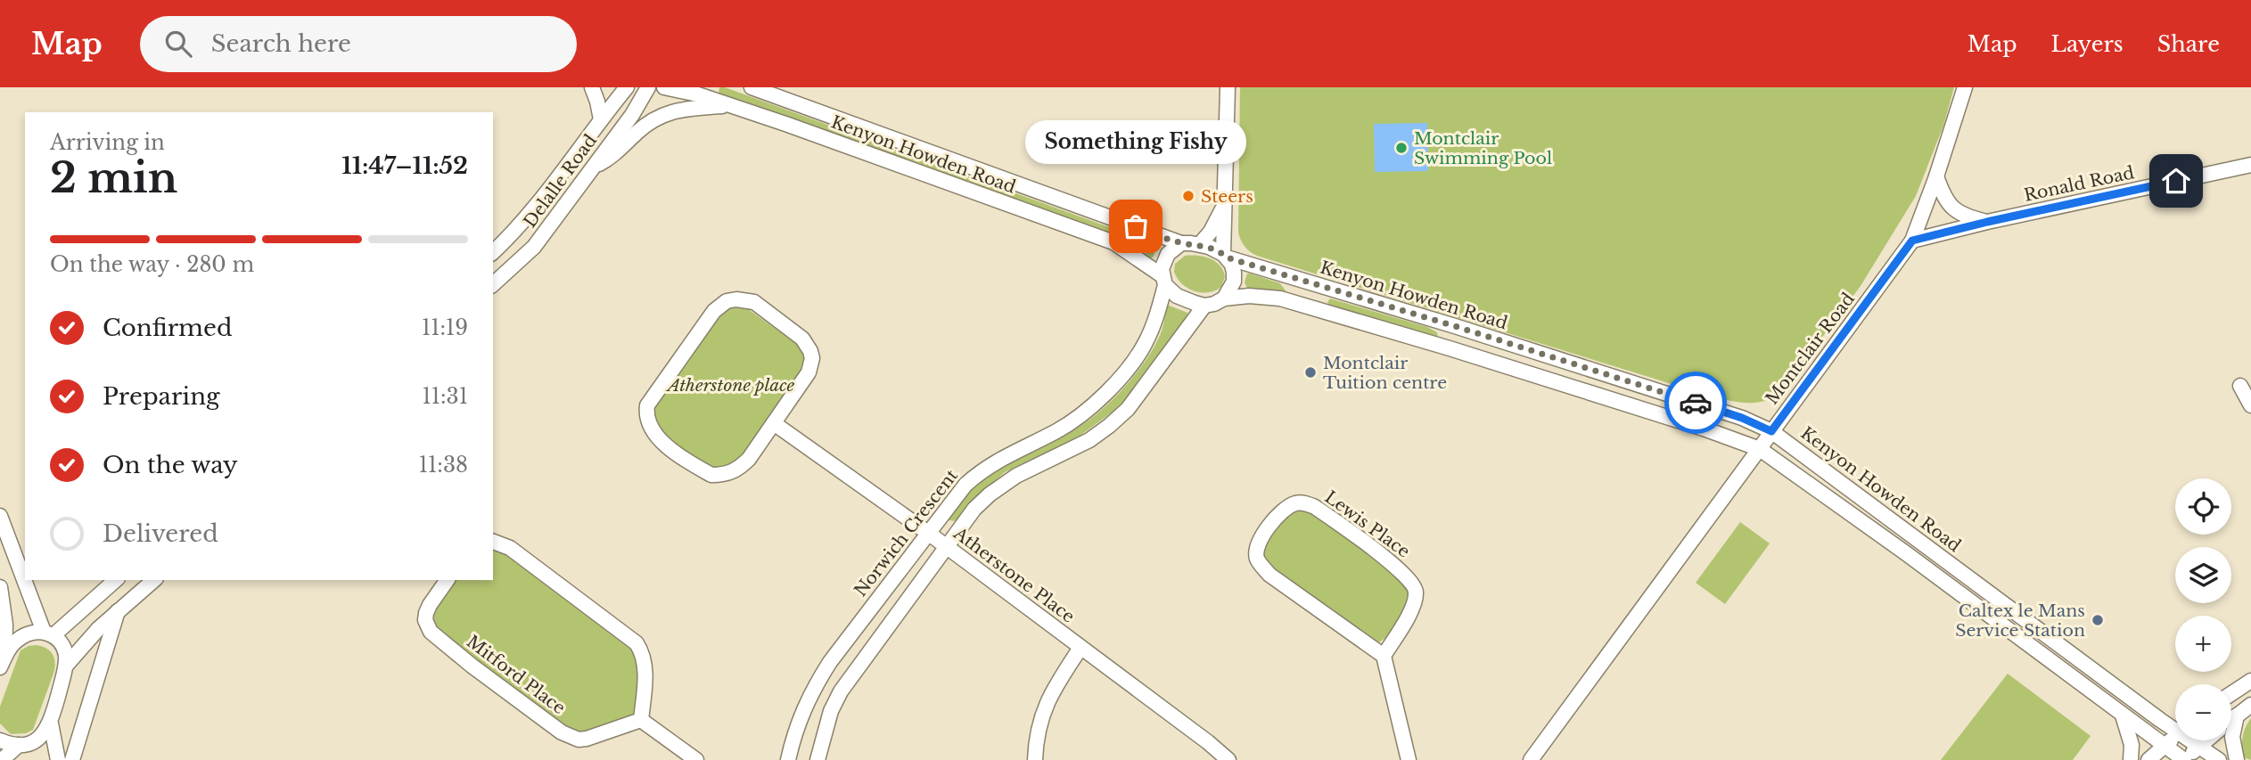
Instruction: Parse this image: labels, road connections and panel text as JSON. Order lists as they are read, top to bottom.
{
  "streets": {
    "street": [
      "Kenyon Howden Road",
      "Delalle Road",
      "Ronald Road",
      "Montclair Road",
      "Lewis Place",
      "Norwich Crescent",
      "Atherstone Place",
      "Mitford Place"
    ]
  },
  "crossings": [
    ["Kenyon Howden Road", "Montclair Road"],
    ["Kenyon Howden Road", "Norwich Crescent"],
    ["Ronald Road", "Montclair Road"],
    ["Norwich Crescent", "Atherstone Place"]
  ],
  "parks": ["Atherstone place"],
  "places": [
    "Montclair Swimming Pool",
    "Steers",
    "Something Fishy",
    "Montclair Tuition centre",
    "Caltex le Mans Service Station"
  ],
  "page": {
    "header": "Map",
    "search": "Search here",
    "nav": ["Map", "Layers", "Share"],
    "heading": ["2 min", "Arriving in", "11:47–11:52"],
    "bubble": "Something Fishy",
    "bar": "On the way · 280 m",
    "list": [
      ["Confirmed", "11:19"],
      ["Preparing", "11:31"],
      ["On the way", "11:38"],
      "Delivered"
    ],
    "map_buttons": ["+", "−"]
  }
}
